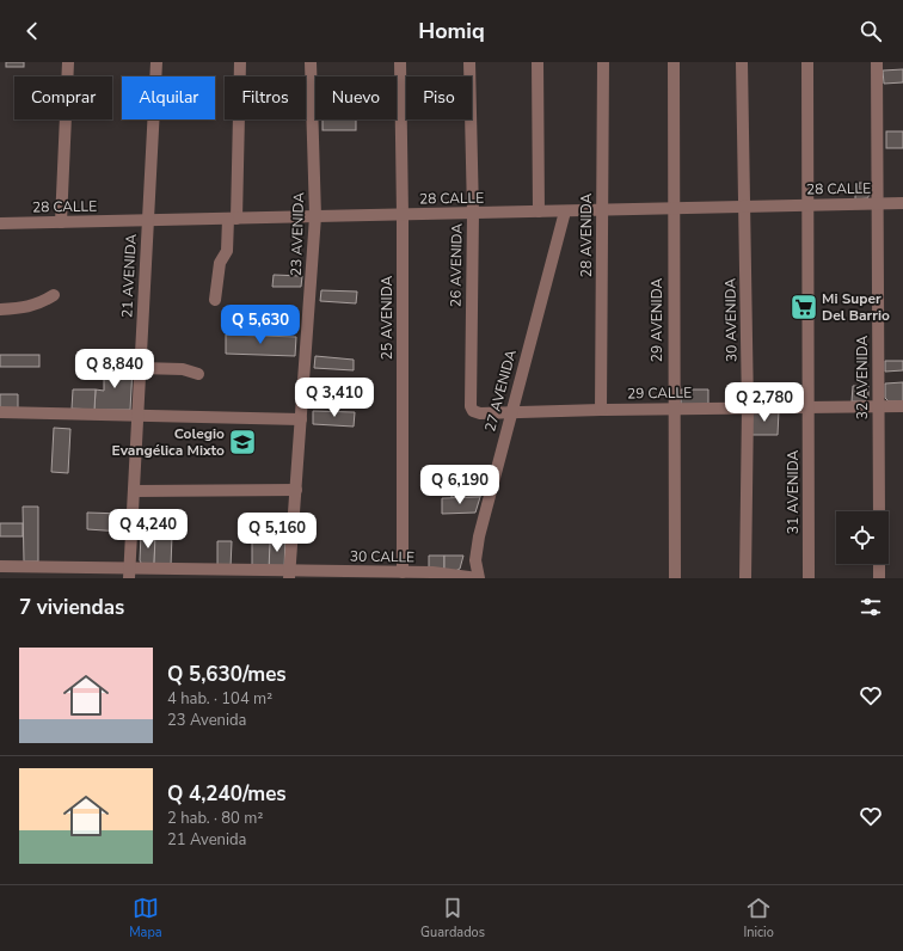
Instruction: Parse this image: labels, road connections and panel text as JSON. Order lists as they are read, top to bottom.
{
  "streets": {
    "street": [
      "28 CALLE",
      "23 AVENIDA",
      "28 AVENIDA",
      "26 AVENIDA",
      "21 AVENIDA",
      "25 AVENIDA",
      "29 AVENIDA",
      "30 AVENIDA",
      "32 AVENIDA",
      "27 AVENIDA",
      "29 CALLE",
      "31 AVENIDA",
      "30 CALLE"
    ]
  },
  "crossings": [
    ["28 CALLE", "23 AVENIDA"],
    ["28 CALLE", "28 AVENIDA"],
    ["28 CALLE", "26 AVENIDA"],
    ["28 CALLE", "21 AVENIDA"],
    ["28 CALLE", "25 AVENIDA"],
    ["28 CALLE", "29 AVENIDA"],
    ["28 CALLE", "30 AVENIDA"],
    ["28 CALLE", "32 AVENIDA"],
    ["28 CALLE", "27 AVENIDA"],
    ["28 CALLE", "31 AVENIDA"],
    ["23 AVENIDA", "30 CALLE"],
    ["28 AVENIDA", "29 CALLE"],
    ["26 AVENIDA", "29 CALLE"],
    ["21 AVENIDA", "30 CALLE"],
    ["25 AVENIDA", "30 CALLE"],
    ["29 AVENIDA", "29 CALLE"],
    ["30 AVENIDA", "29 CALLE"],
    ["32 AVENIDA", "29 CALLE"],
    ["27 AVENIDA", "29 CALLE"],
    ["27 AVENIDA", "30 CALLE"],
    ["29 CALLE", "31 AVENIDA"]
  ],
  "places": {
    "supermarket": ["Mi Super Del Barrio"],
    "school or university": ["Colegio Evangélica Mixto"]
  },
  "page": {
    "header": "Homiq",
    "chip": [
      "Comprar",
      "Alquilar",
      "Filtros",
      "Nuevo",
      "Piso"
    ],
    "price": [
      "Q 5,630",
      "Q 8,840",
      "Q 3,410",
      "Q 2,780",
      "Q 6,190",
      "Q 4,240",
      "Q 5,160"
    ],
    "heading": "7 viviendas",
    "list": [
      {
        "name": "Q 5,630/mes",
        "note": "4 hab. · 104 m² · 23 Avenida"
      },
      {
        "name": "Q 4,240/mes",
        "note": "2 hab. · 80 m² · 21 Avenida"
      }
    ],
    "tabs": ["Mapa", "Guardados", "Inicio"]
  }
}
